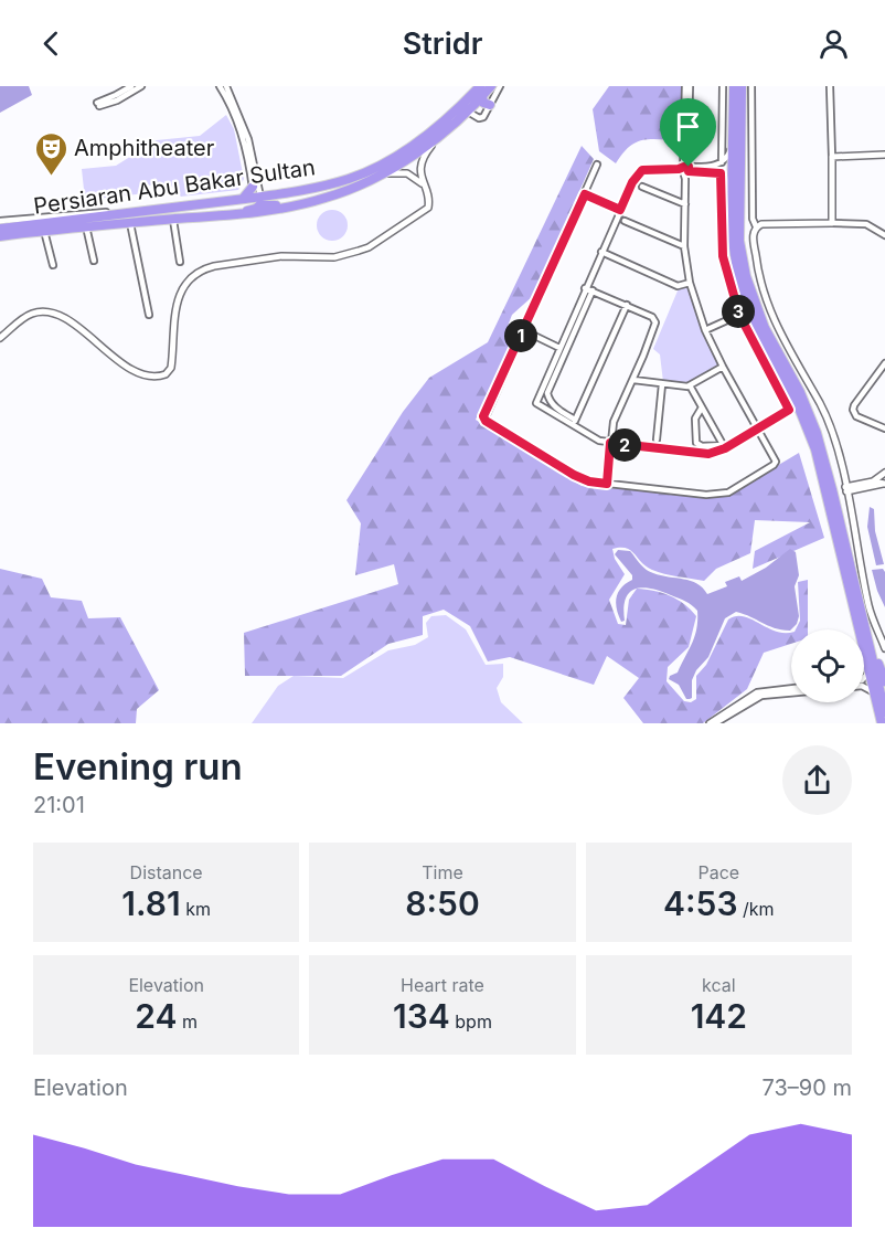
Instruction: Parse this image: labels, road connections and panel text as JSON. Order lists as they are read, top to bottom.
{
  "streets": {
    "highway": ["Persiaran Abu Bakar Sultan"]
  },
  "places": {
    "theatre": ["Amphitheater"]
  },
  "page": {
    "header": "Stridr",
    "pins": ["3", "1", "2"],
    "heading": ["Evening run", "21:01"],
    "stats": [
      ["Distance", "1.81 km"],
      ["Time", "8:50"],
      ["Pace", "4:53 /km"],
      ["Elevation", "24 m"],
      ["Heart rate", "134 bpm"],
      ["kcal", "142"]
    ],
    "chart": ["Elevation", "73–90 m"]
  }
}
